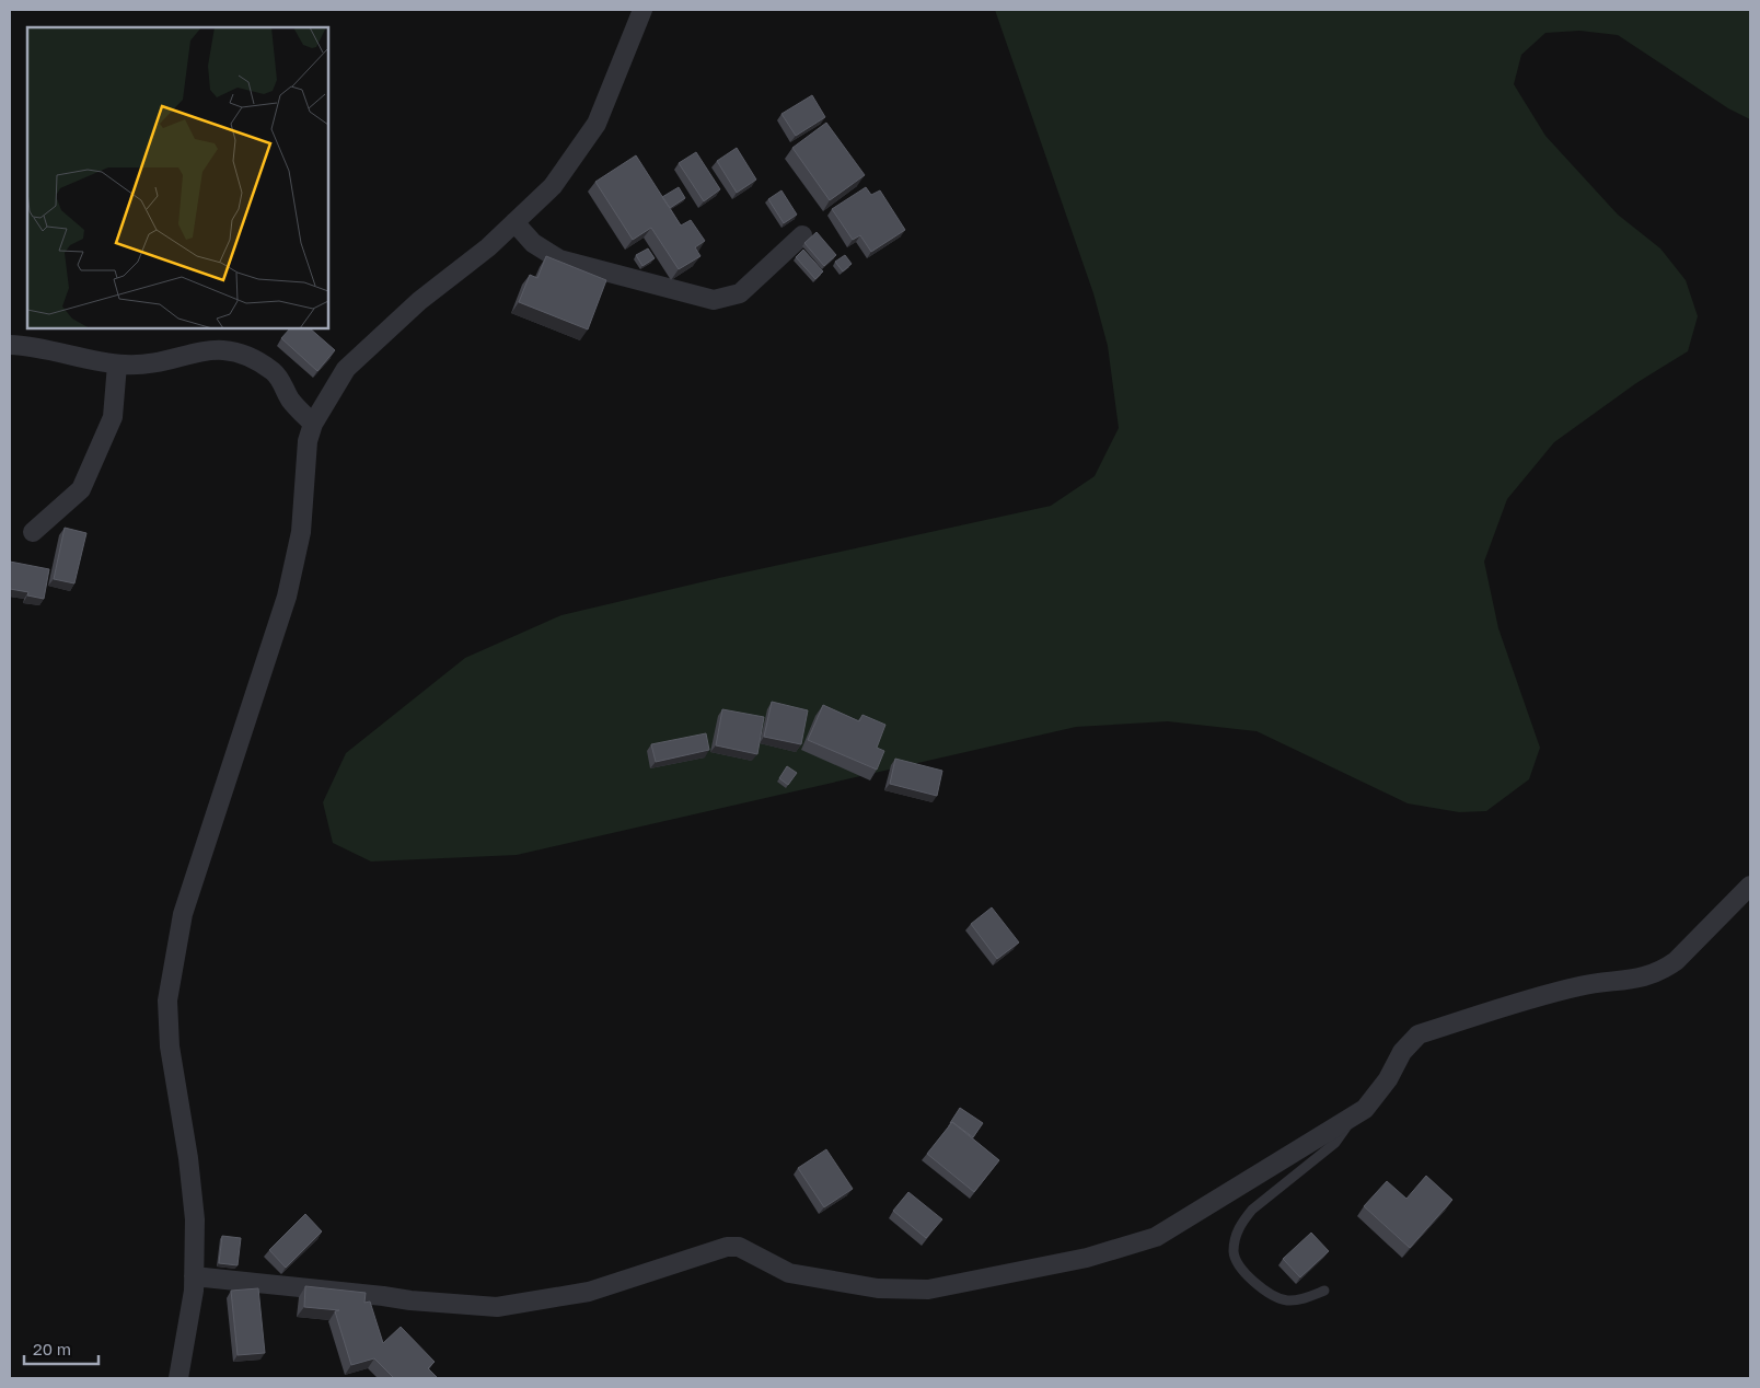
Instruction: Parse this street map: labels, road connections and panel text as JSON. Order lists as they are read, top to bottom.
{
  "scale_bar": "20 m"
}
